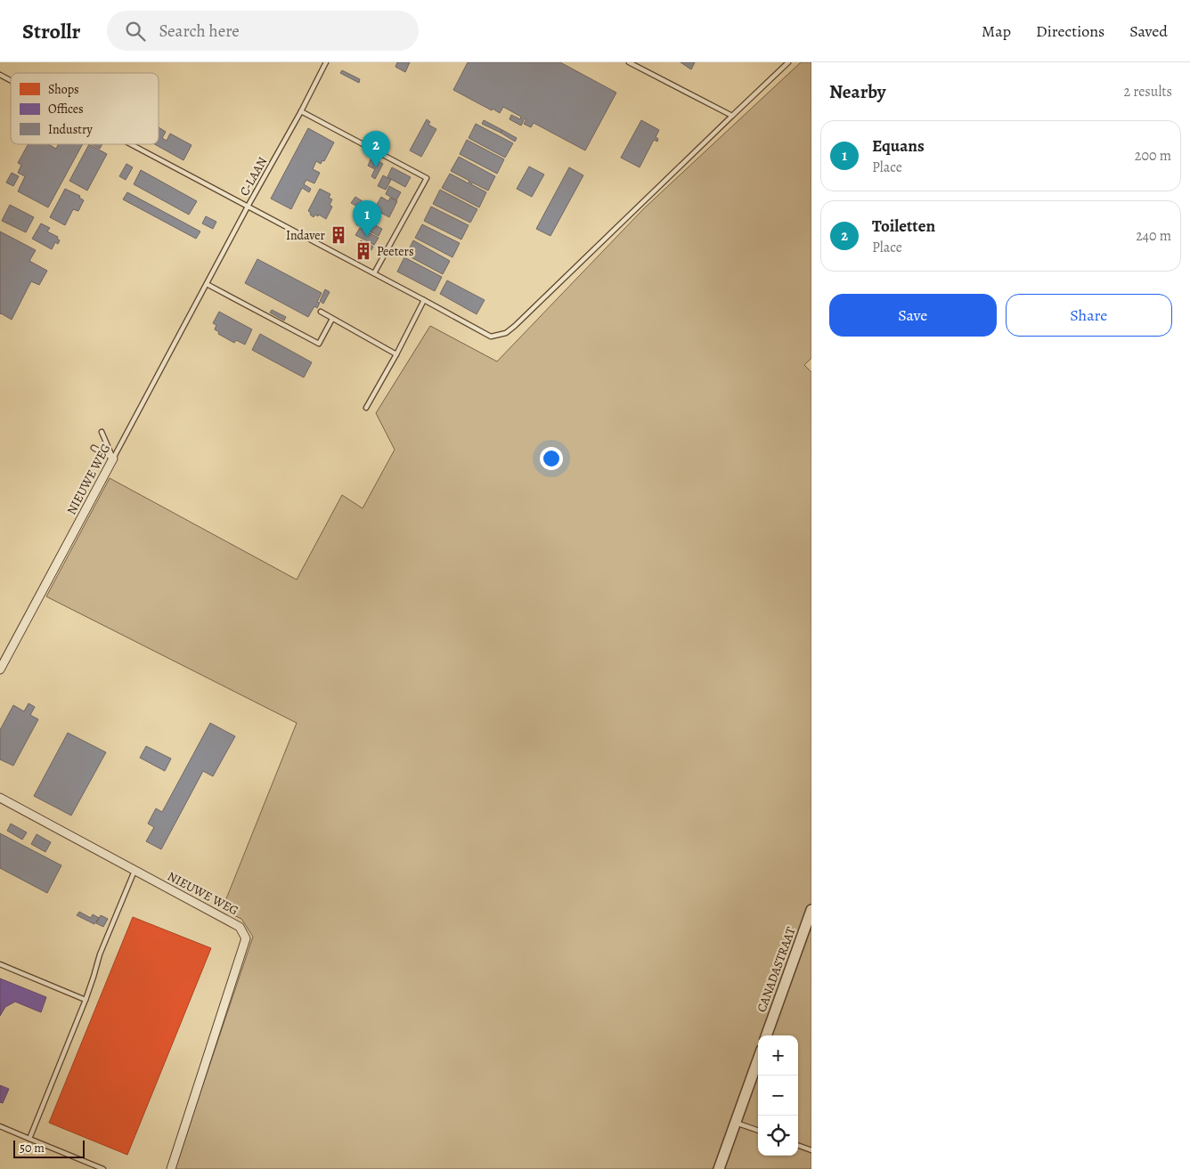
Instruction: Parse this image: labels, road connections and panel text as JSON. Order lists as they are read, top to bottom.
{
  "streets": {
    "street": ["NIEUWE WEG", "CANADASTRAAT"],
    "lane": ["C-LAAN"]
  },
  "crossings": [
    ["C-LAAN", "NIEUWE WEG"]
  ],
  "places": {
    "building": ["Indaver", "Peeters"]
  },
  "legend": ["Shops", "Offices", "Industry"],
  "scale_bar": "50 m",
  "page": {
    "header": "Strollr",
    "search": "Search here",
    "nav": ["Map", "Directions", "Saved"],
    "heading": ["Nearby", "2 results"],
    "list": [
      {
        "mark": "1",
        "name": "Equans",
        "note": "Place",
        "value": "200 m"
      },
      {
        "mark": "2",
        "name": "Toiletten",
        "note": "Place",
        "value": "240 m"
      }
    ],
    "pins": ["2", "1"],
    "buttons": ["Save", "Share"],
    "map_buttons": ["+", "−"],
    "scale": "50 m"
  }
}
